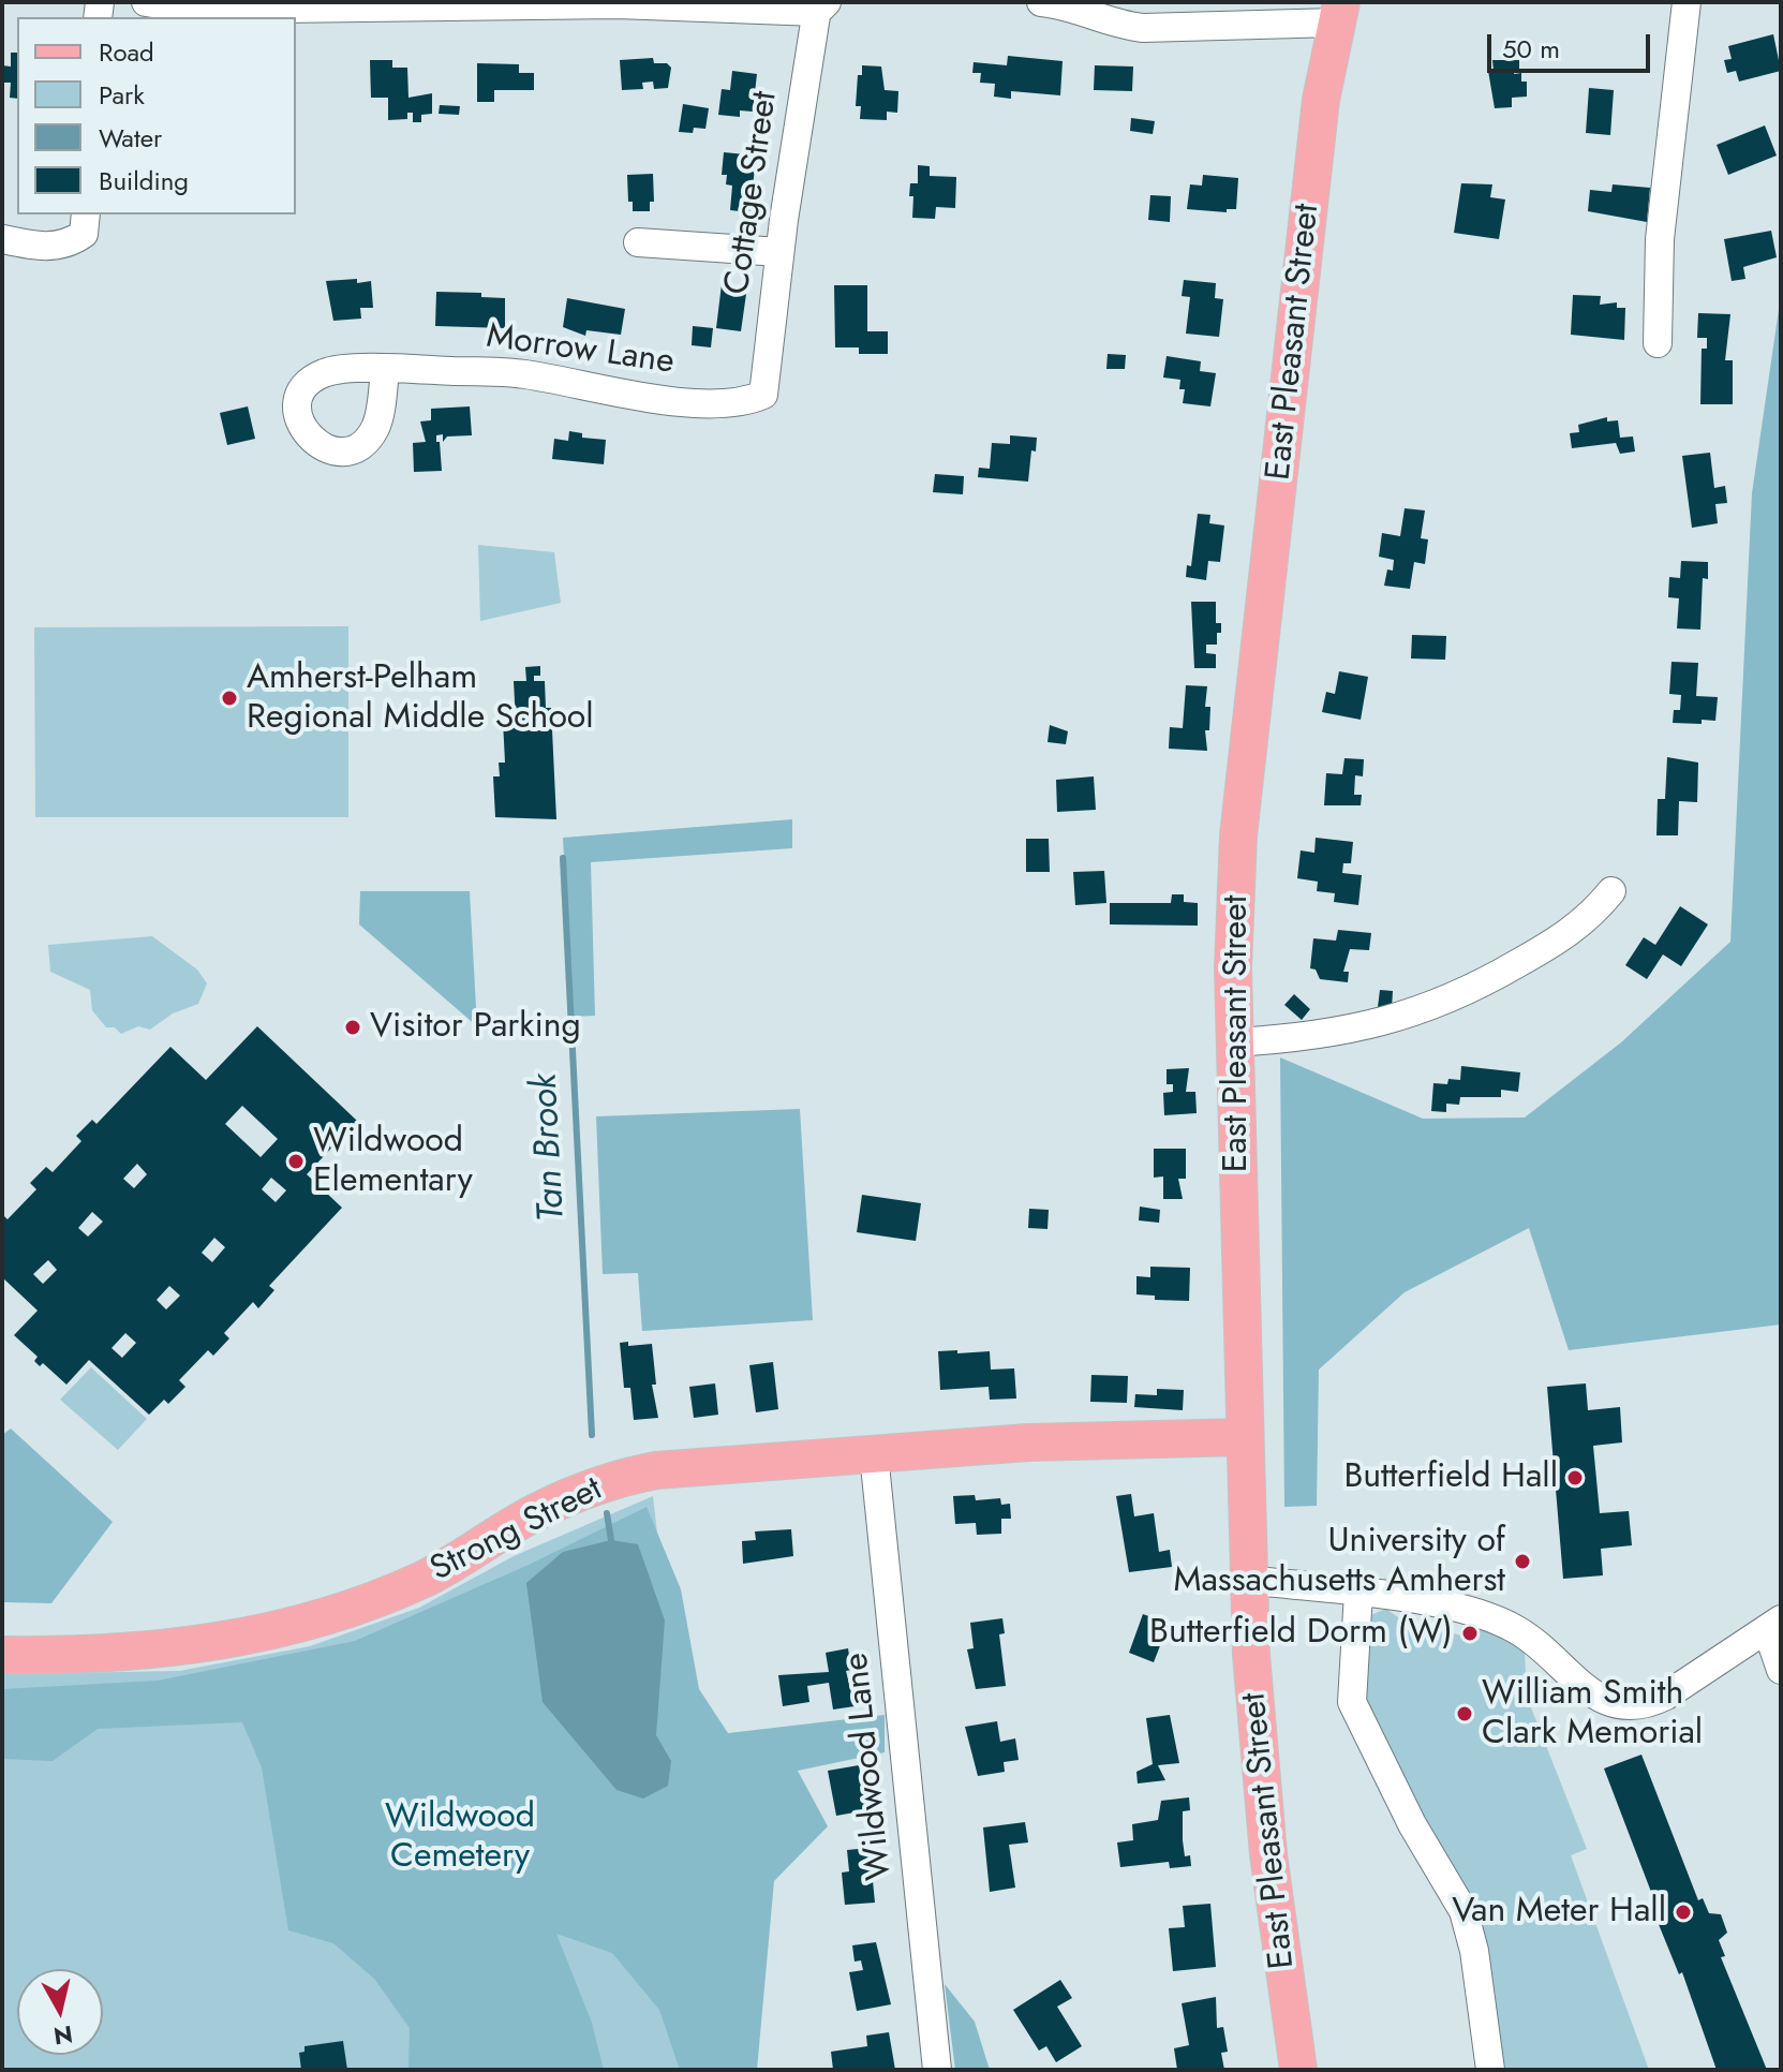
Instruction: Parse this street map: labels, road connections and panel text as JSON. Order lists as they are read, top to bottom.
{
  "streets": {
    "main road": ["East Pleasant Street", "Strong Street"],
    "street": ["Cottage Street", "Morrow Lane", "Wildwood Lane"]
  },
  "crossings": [
    ["Cottage Street", "Morrow Lane"],
    ["East Pleasant Street", "Strong Street"],
    ["Strong Street", "Wildwood Lane"]
  ],
  "water": ["Tan Brook"],
  "parks": ["Wildwood Cemetery"],
  "places": [
    "Amherst-Pelham Regional Middle School",
    "Visitor Parking",
    "Wildwood Elementary",
    "Butterfield Hall",
    "University of Massachusetts Amherst",
    "Butterfield Dorm (W)",
    "William Smith Clark Memorial",
    "Van Meter Hall"
  ],
  "legend": [
    "Road",
    "Park",
    "Water",
    "Building"
  ],
  "scale_bar": "50 m",
  "north": "bottom"
}
